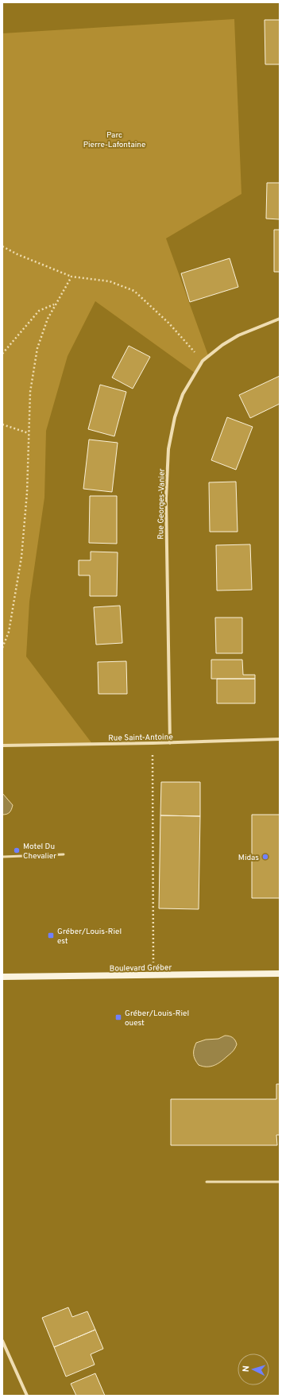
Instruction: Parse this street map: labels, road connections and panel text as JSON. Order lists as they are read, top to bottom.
{
  "streets": {
    "main road": ["Boulevard Gréber"],
    "street": ["Rue Georges-Vanier", "Rue Saint-Antoine"]
  },
  "crossings": [
    ["Rue Georges-Vanier", "Rue Saint-Antoine"]
  ],
  "parks": ["Parc Pierre-Lafontaine"],
  "places": {
    "other": ["Motel Du Chevalier", "Midas"],
    "transit": ["Gréber/Louis-Riel est", "Gréber/Louis-Riel ouest"]
  },
  "north": "left"
}
